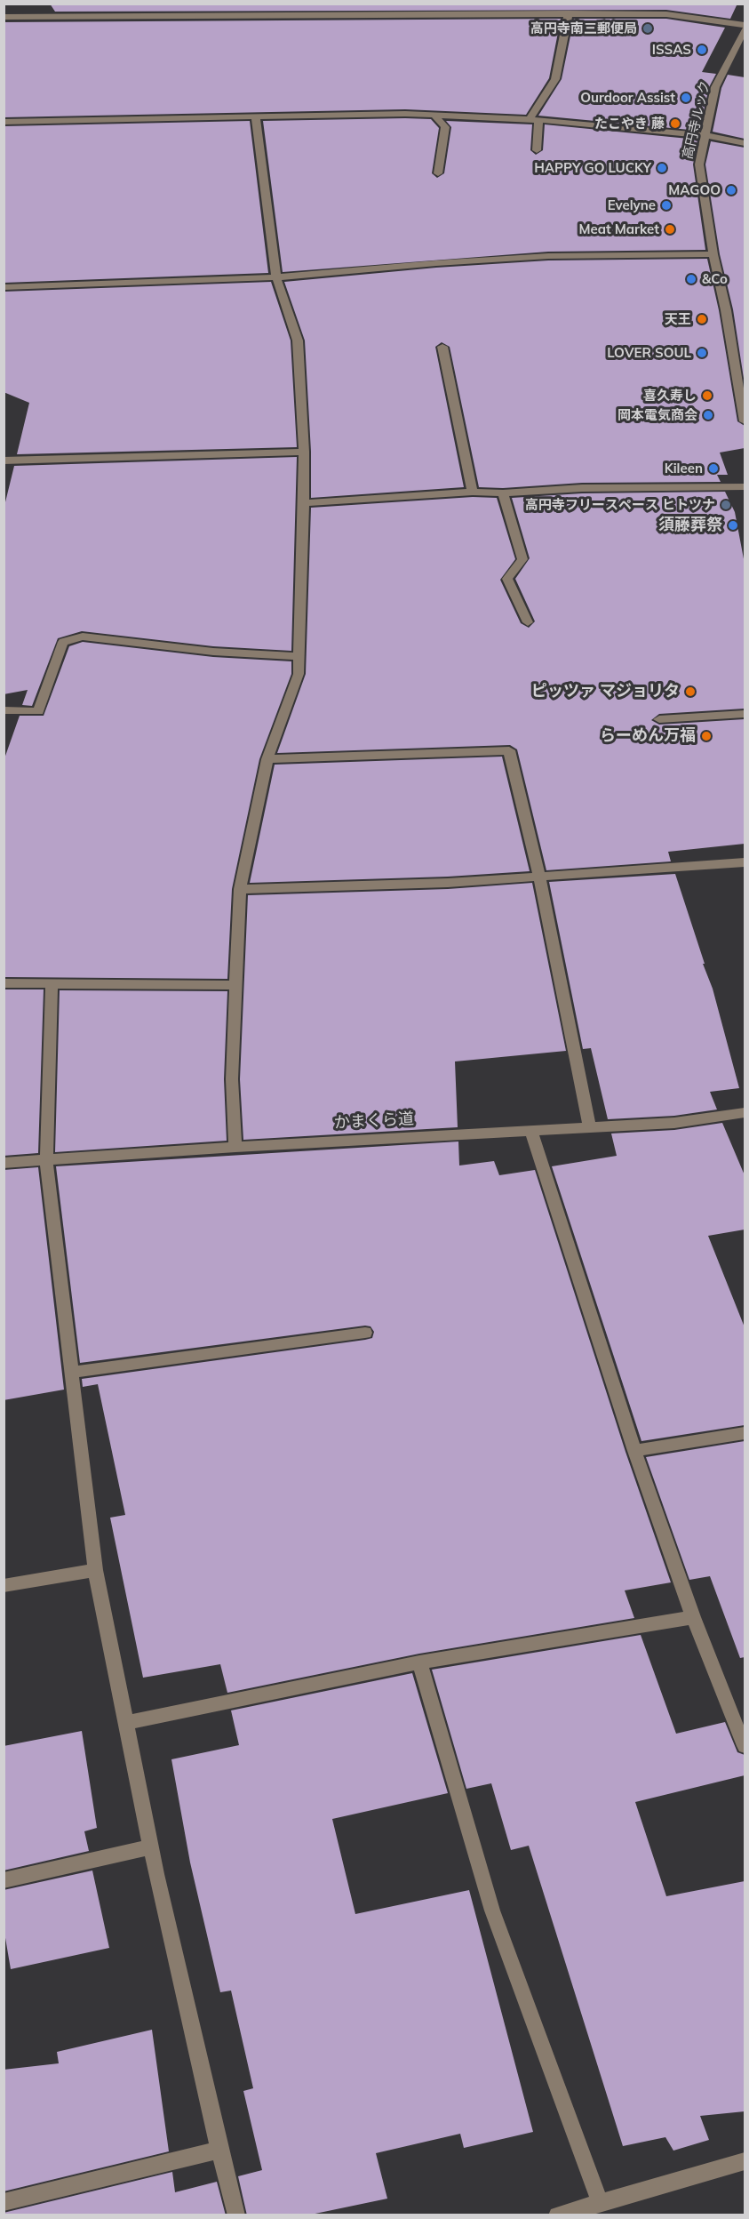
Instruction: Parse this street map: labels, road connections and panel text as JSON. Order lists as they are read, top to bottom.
{
  "streets": {
    "street": ["高円寺ルック", "かまくら道"]
  },
  "places": [
    "高円寺南三郵便局",
    "ISSAS",
    "Ourdoor Assist",
    "たこやき 藤",
    "HAPPY GO LUCKY",
    "MAGOO",
    "Evelyne",
    "Meat Market",
    "&Co",
    "天王",
    "LOVER SOUL",
    "喜久寿し",
    "岡本電気商会",
    "Kileen",
    "高円寺フリースペース ヒトツナ",
    "須藤葬祭",
    "ピッツァ マジョリタ",
    "らーめん万福"
  ]
}
